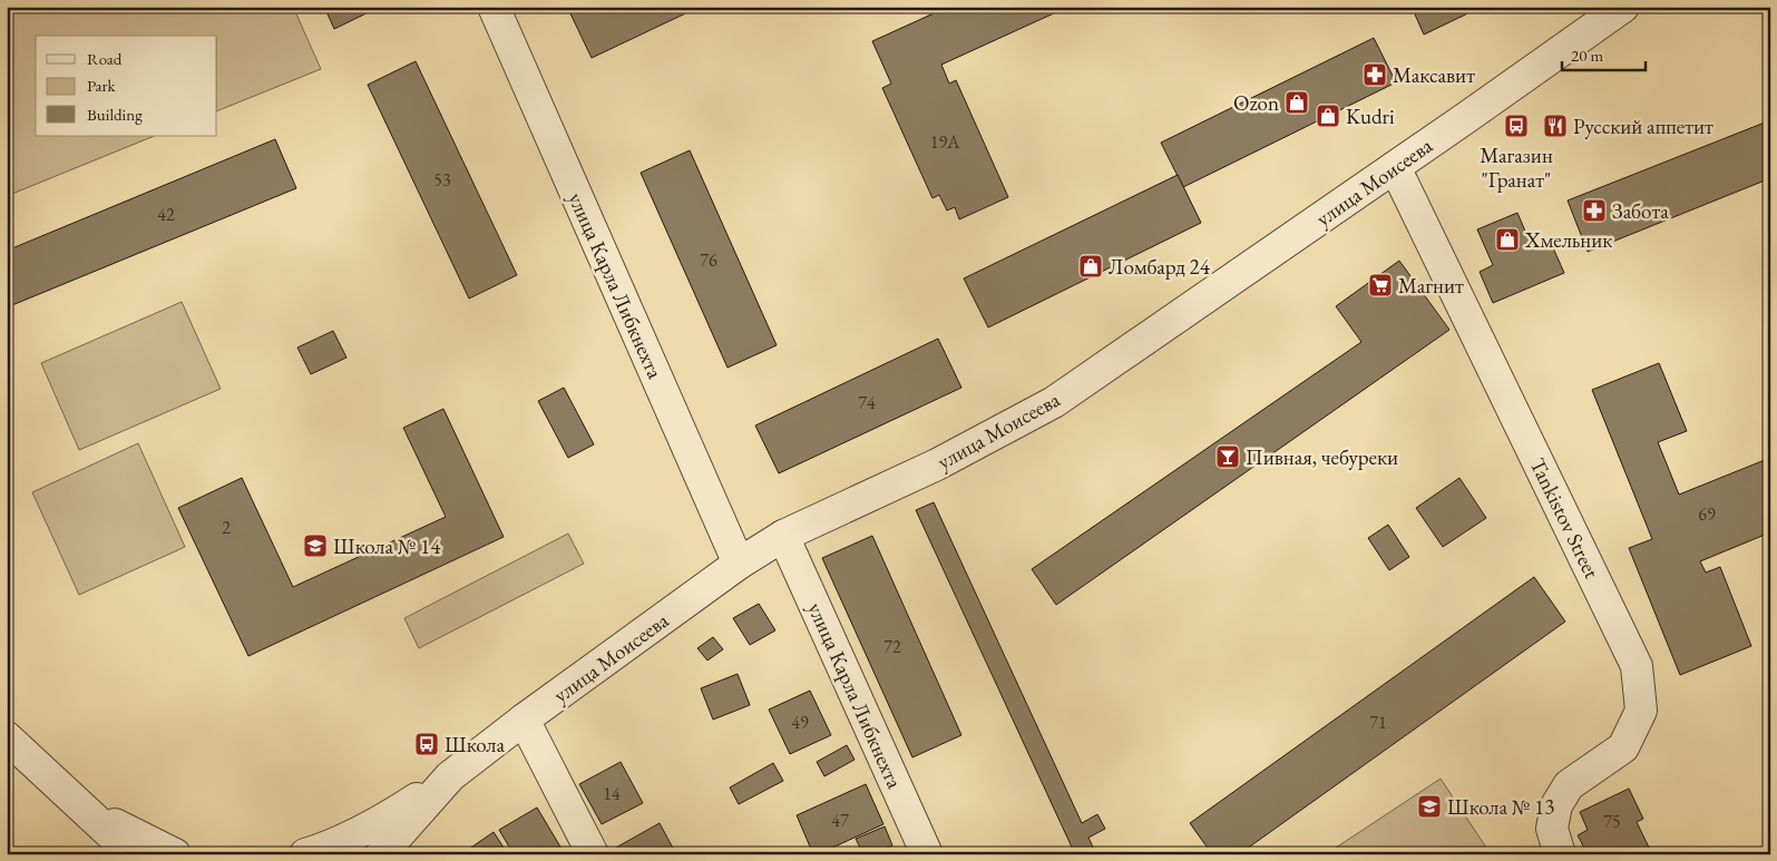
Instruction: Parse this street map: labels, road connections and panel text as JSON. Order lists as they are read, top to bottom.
{
  "streets": {
    "street": ["улица Моисеева", "улица Карла Либкнехта", "Tankistov Street"]
  },
  "crossings": [
    ["улица Моисеева", "улица Карла Либкнехта"],
    ["улица Моисеева", "Tankistov Street"]
  ],
  "places": {
    "pharmacy": ["Максавит", "Забота"],
    "shop": [
      "Ozon",
      "Kudri",
      "Хмельник",
      "Ломбард 24"
    ],
    "bus stop": ["Магазин \"Гранат\"", "Школа"],
    "restaurant": ["Русский аппетит"],
    "supermarket": ["Магнит"],
    "bar": ["Пивная, чебуреки"],
    "school or university": ["Школа № 14", "Школа № 13"]
  },
  "house_numbers": [
    "19А",
    "53",
    "42",
    "76",
    "74",
    "69",
    "2",
    "72",
    "49",
    "71",
    "14",
    "47",
    "75"
  ],
  "legend": ["Road", "Park", "Building"],
  "scale_bar": "20 m"
}
